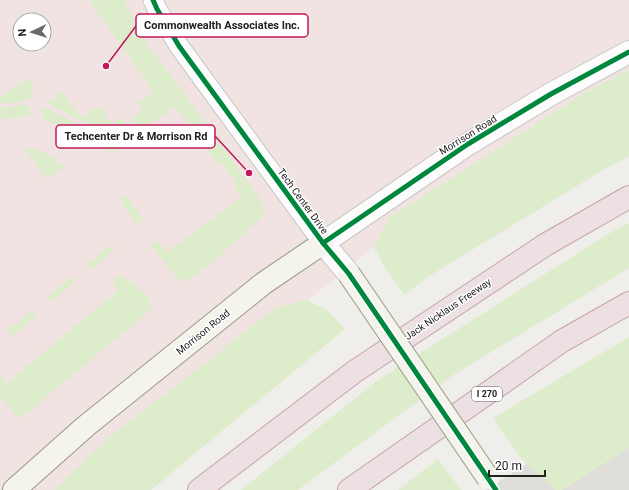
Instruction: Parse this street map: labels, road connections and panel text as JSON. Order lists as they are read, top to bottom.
{
  "streets": {
    "highway": ["Jack Nicklaus Freeway", "I 270"],
    "main road": ["Morrison Road", "Tech Center Drive"]
  },
  "crossings": [
    ["Morrison Road", "Tech Center Drive"]
  ],
  "places": ["Commonwealth Associates Inc.", "Techcenter Dr & Morrison Rd"],
  "scale_bar": "20 m",
  "north": "left"
}
